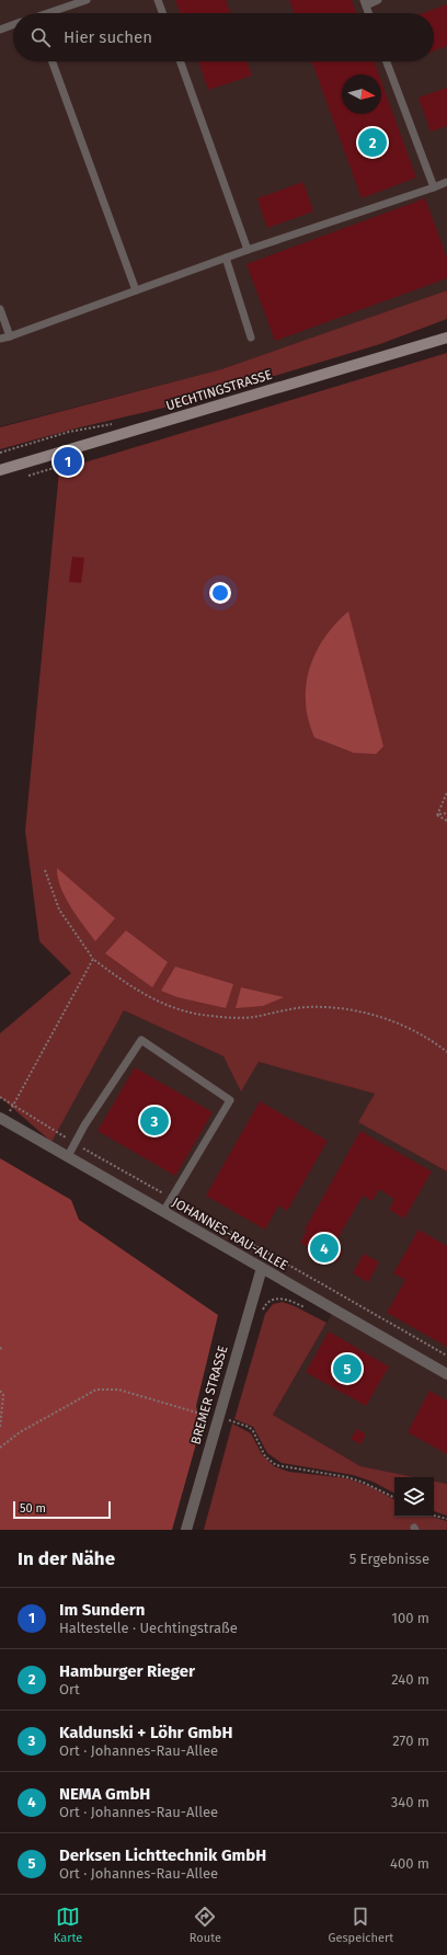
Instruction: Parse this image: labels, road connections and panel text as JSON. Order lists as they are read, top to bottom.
{
  "streets": {
    "main road": ["UECHTINGSTRASSE"],
    "street": ["JOHANNES-RAU-ALLEE", "BREMER STRASSE"]
  },
  "crossings": [
    ["JOHANNES-RAU-ALLEE", "BREMER STRASSE"]
  ],
  "scale_bar": "50 m",
  "north": "right",
  "page": {
    "search": "Hier suchen",
    "pins": [
      "2",
      "1",
      "3",
      "4",
      "5"
    ],
    "scale": "50 m",
    "heading": ["In der Nähe", "5 Ergebnisse"],
    "list": [
      {
        "mark": "1",
        "name": "Im Sundern",
        "note": "Haltestelle · Uechtingstraße",
        "value": "100 m"
      },
      {
        "mark": "2",
        "name": "Hamburger Rieger",
        "note": "Ort",
        "value": "240 m"
      },
      {
        "mark": "3",
        "name": "Kaldunski + Löhr GmbH",
        "note": "Ort · Johannes-Rau-Allee",
        "value": "270 m"
      },
      {
        "mark": "4",
        "name": "NEMA GmbH",
        "note": "Ort · Johannes-Rau-Allee",
        "value": "340 m"
      },
      {
        "mark": "5",
        "name": "Derksen Lichttechnik GmbH",
        "note": "Ort · Johannes-Rau-Allee",
        "value": "400 m"
      }
    ],
    "nav": ["Karte", "Route", "Gespeichert"]
  }
}
